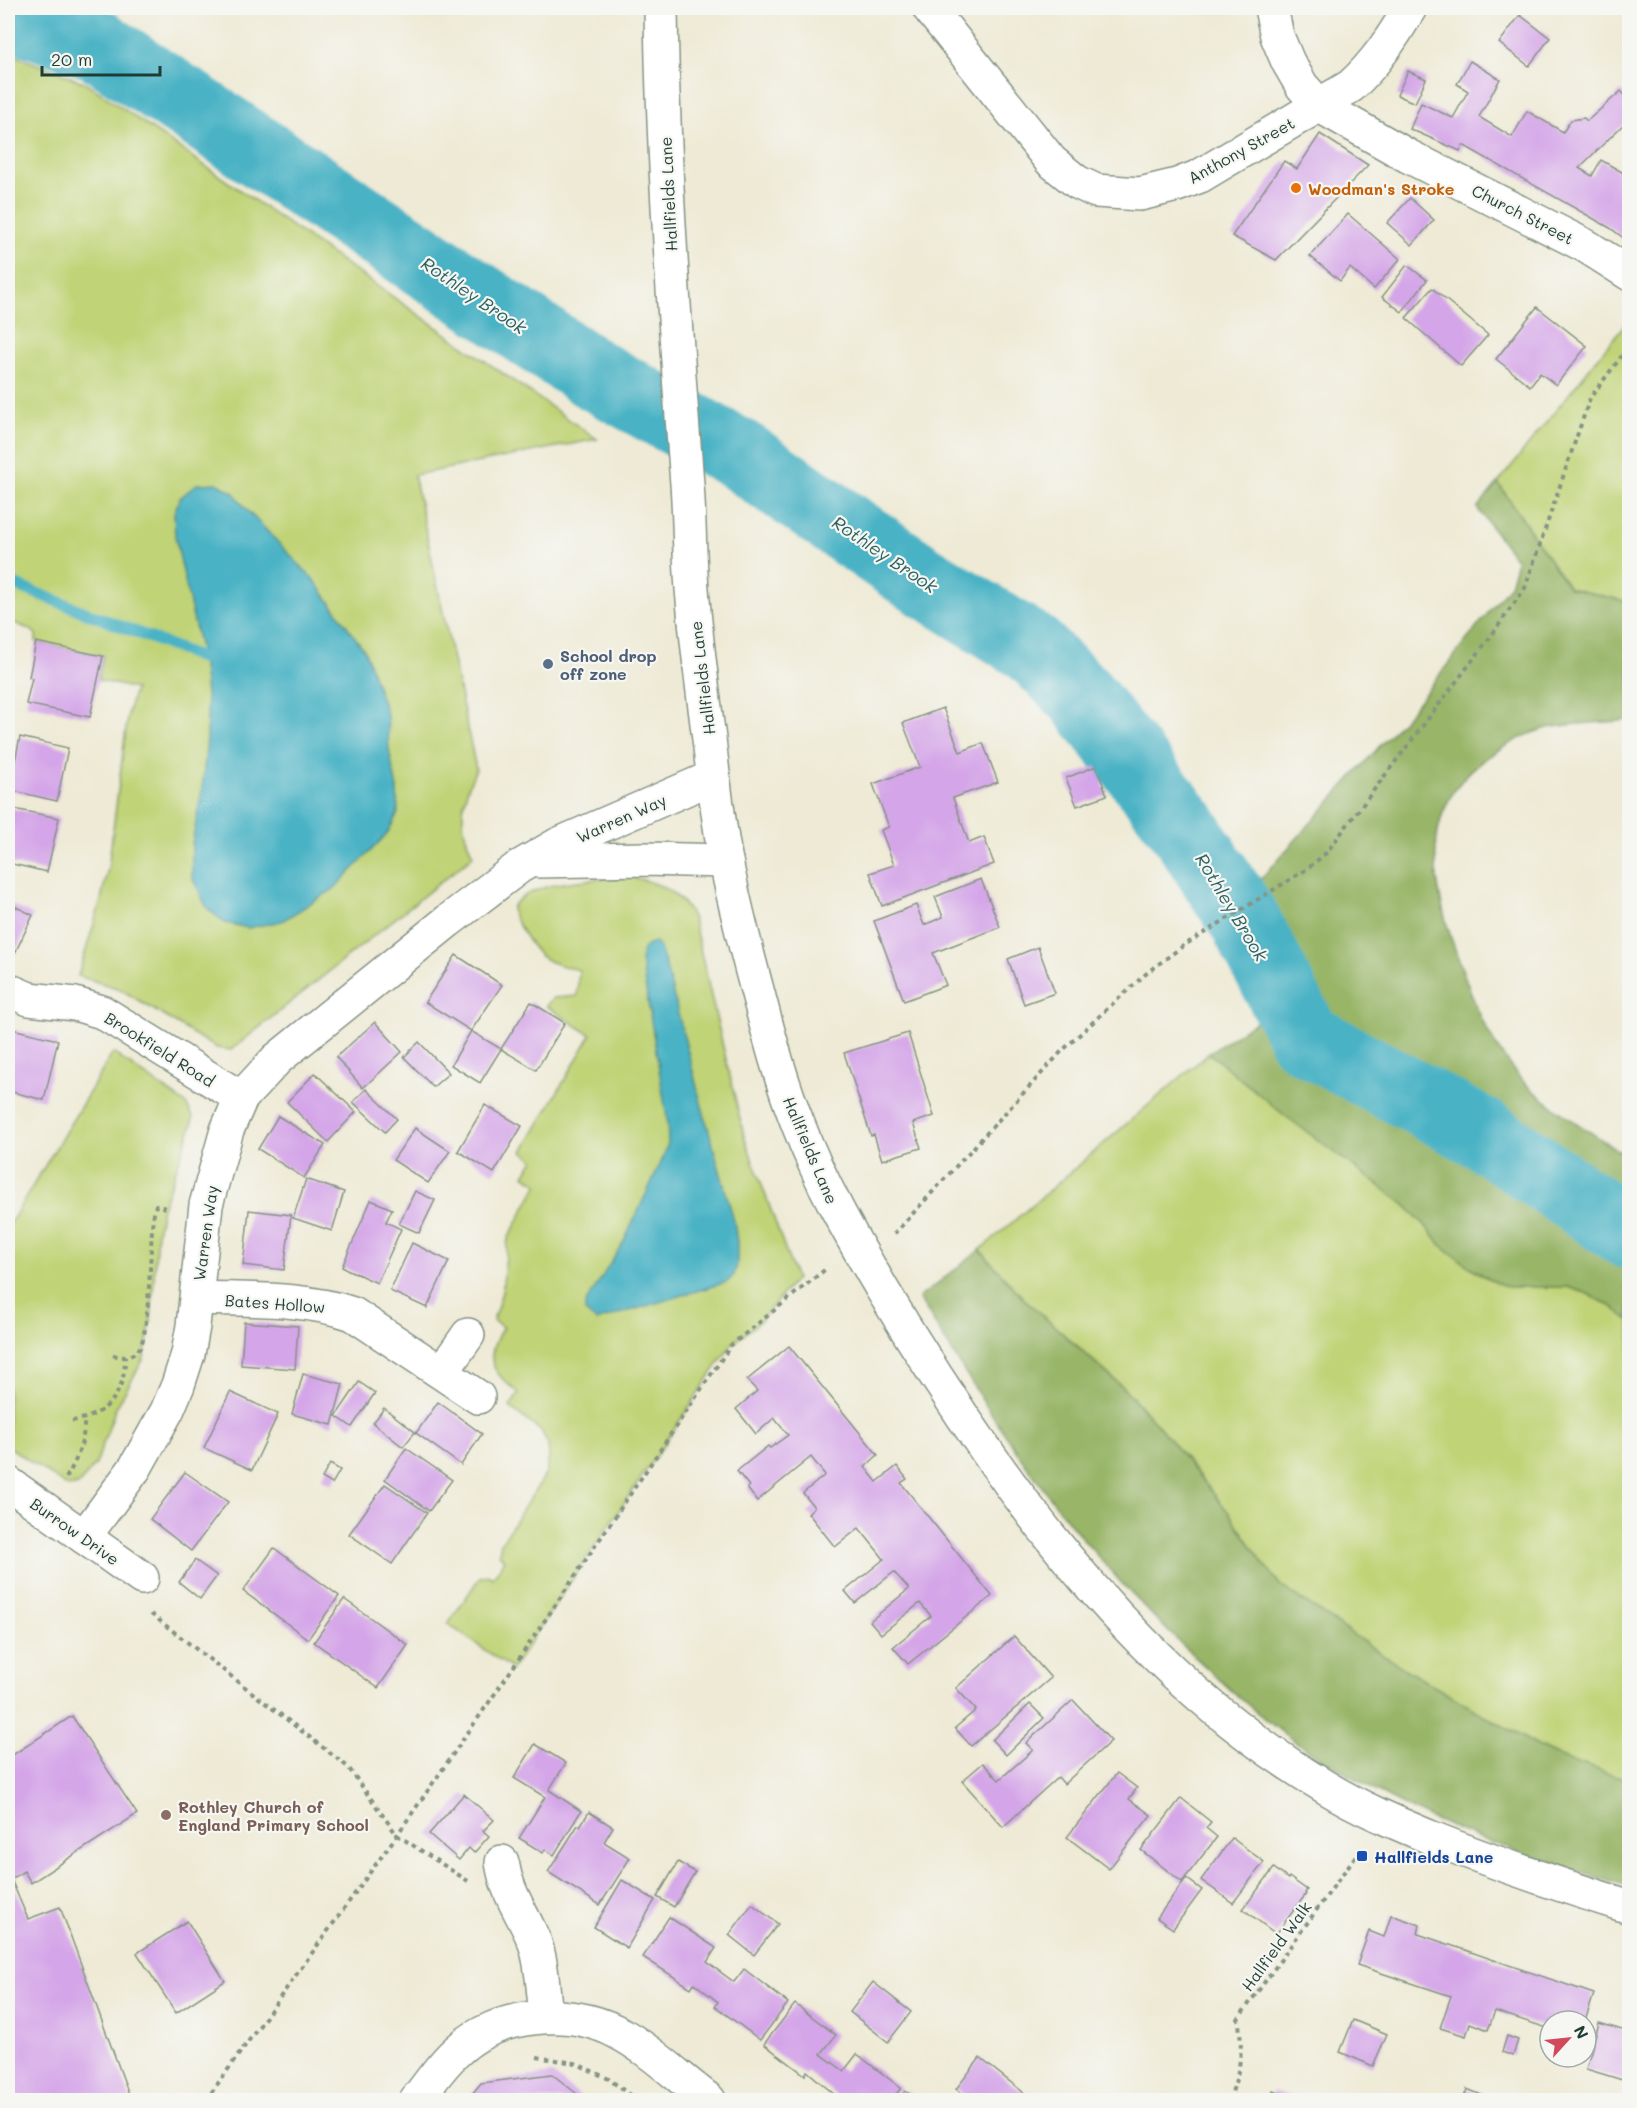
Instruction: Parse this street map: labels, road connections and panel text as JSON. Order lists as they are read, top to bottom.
{
  "streets": {
    "street": [
      "Anthony Street",
      "Hallfields Lane",
      "Church Street",
      "Warren Way",
      "Brookfield Road",
      "Bates Hollow",
      "Burrow Drive"
    ],
    "path": ["Hallfield Walk"]
  },
  "crossings": [
    ["Anthony Street", "Church Street"],
    ["Hallfields Lane", "Warren Way"],
    ["Hallfields Lane", "Hallfield Walk"],
    ["Warren Way", "Brookfield Road"],
    ["Warren Way", "Bates Hollow"],
    ["Warren Way", "Burrow Drive"]
  ],
  "water": ["Rothley Brook"],
  "places": {
    "other": ["Woodman's Stroke", "School drop off zone", "Rothley Church of England Primary School"],
    "transit": ["Hallfields Lane"]
  },
  "scale_bar": "20 m",
  "north": "top right"
}
